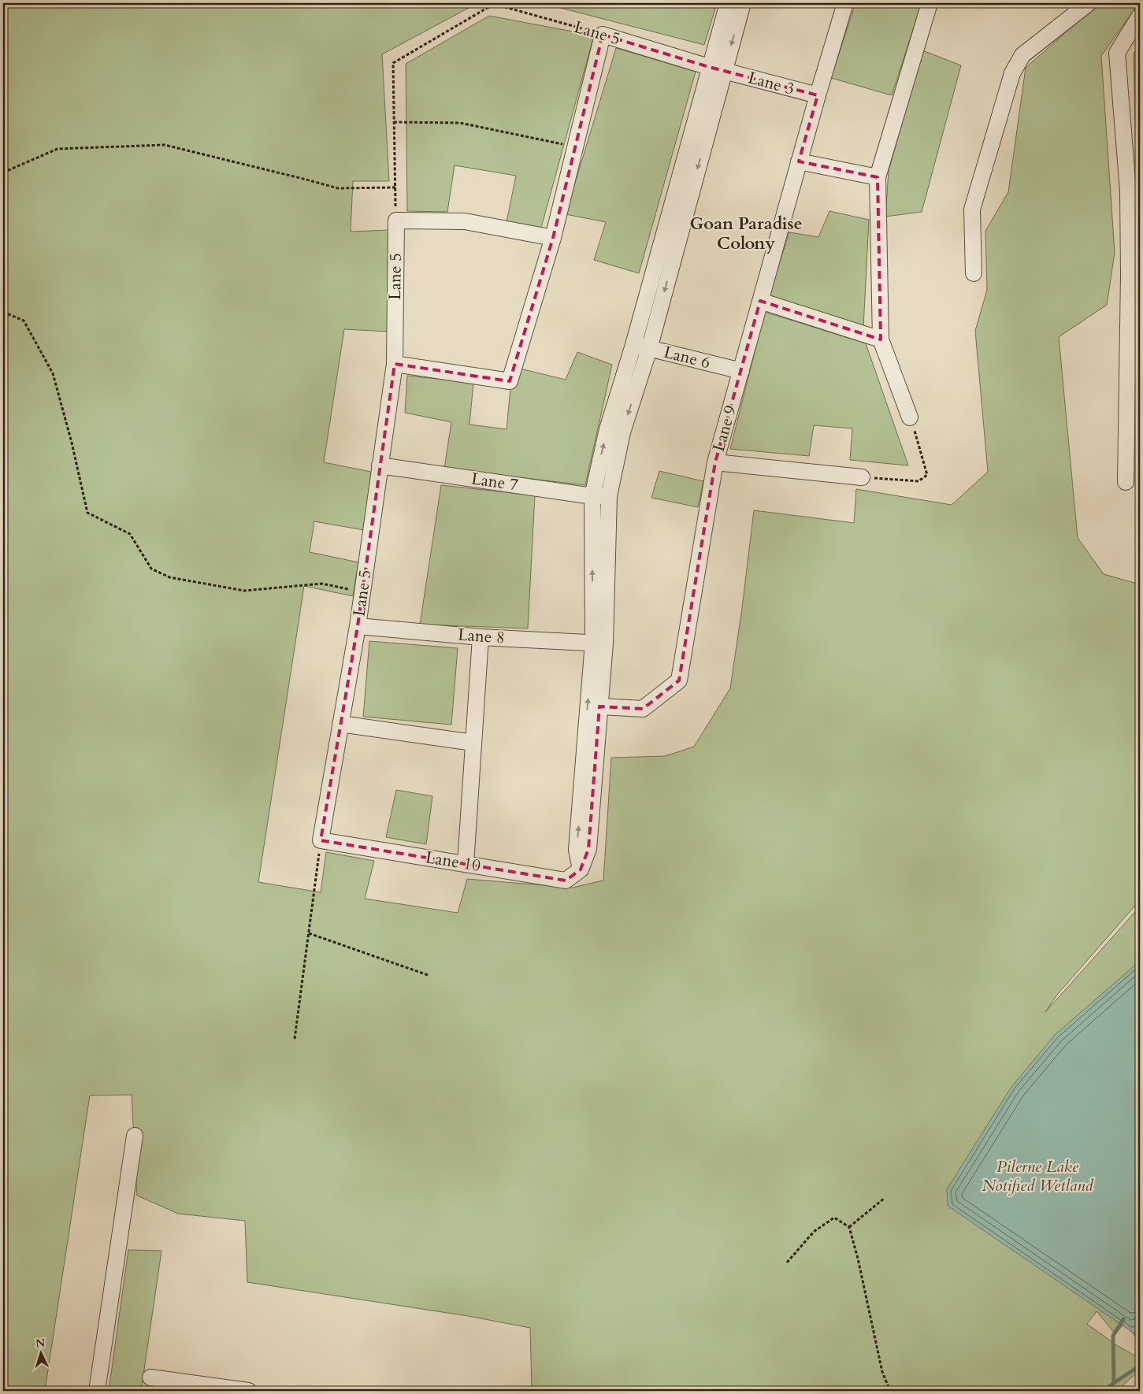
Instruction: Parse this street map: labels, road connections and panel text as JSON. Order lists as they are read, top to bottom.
{
  "streets": {
    "street": [
      "Lane 5",
      "Lane 3",
      "Lane 6",
      "Lane 9",
      "Lane 7",
      "Lane 8",
      "Lane 10"
    ]
  },
  "crossings": [
    ["Lane 5", "Lane 3"],
    ["Lane 5", "Lane 7"],
    ["Lane 5", "Lane 8"],
    ["Lane 5", "Lane 10"],
    ["Lane 3", "Lane 9"],
    ["Lane 6", "Lane 9"]
  ],
  "districts": ["Goan Paradise Colony"],
  "parks": ["Pilerne Lake Notified Wetland"],
  "north": "top"
}
